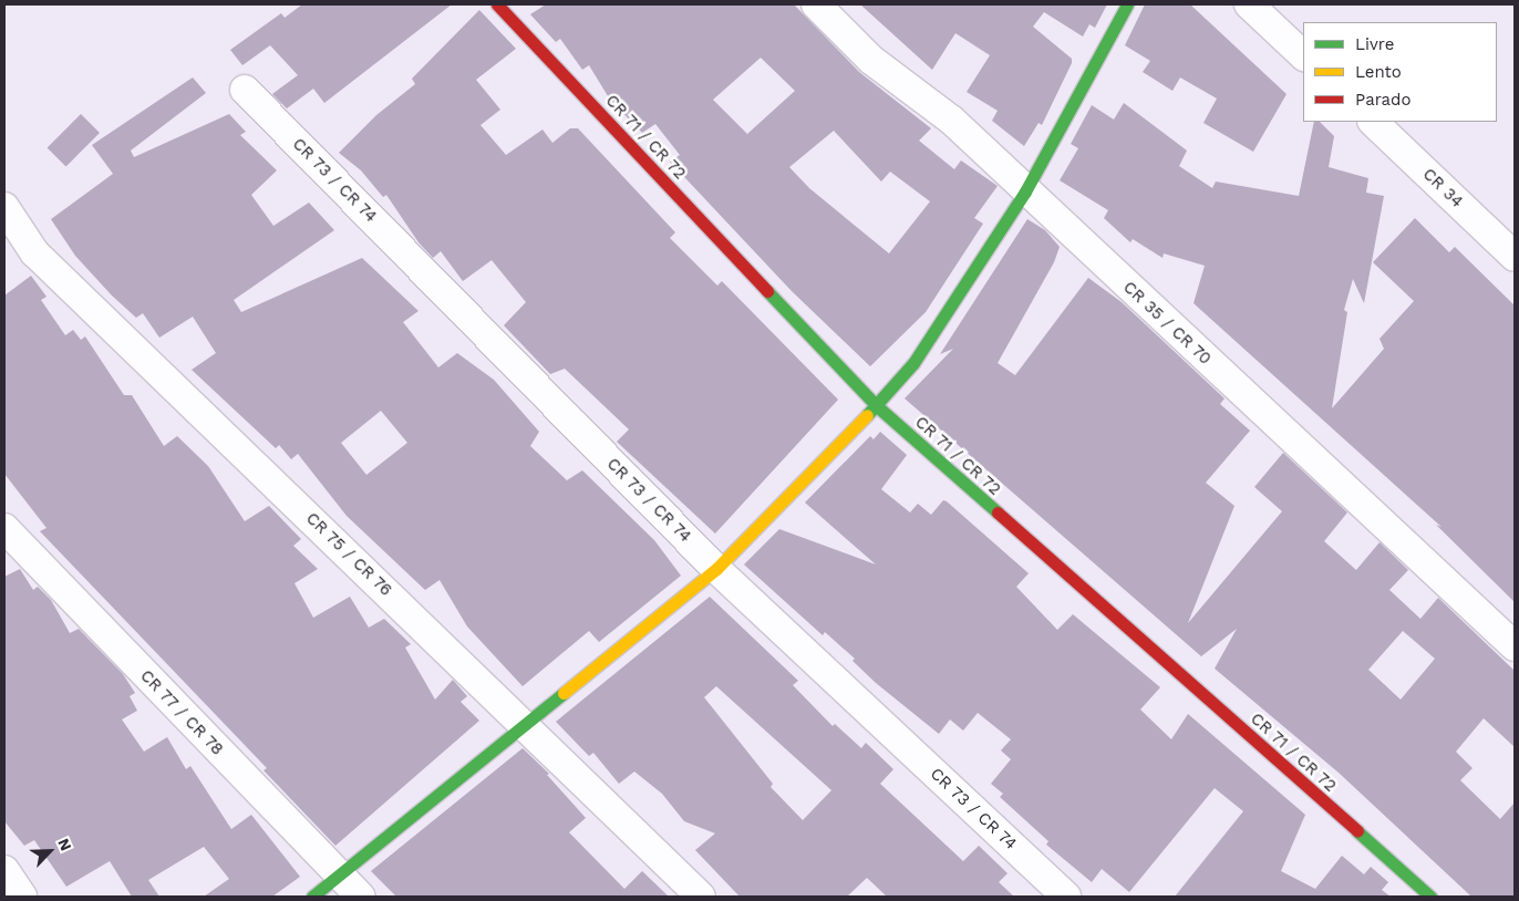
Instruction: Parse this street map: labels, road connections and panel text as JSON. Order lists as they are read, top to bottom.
{
  "streets": {
    "street": [
      "CR 71 / CR 72",
      "CR 73 / CR 74",
      "CR 34",
      "CR 35 / CR 70",
      "CR 75 / CR 76",
      "CR 77 / CR 78"
    ]
  },
  "legend": ["Livre", "Lento", "Parado"],
  "north": "top right"
}
